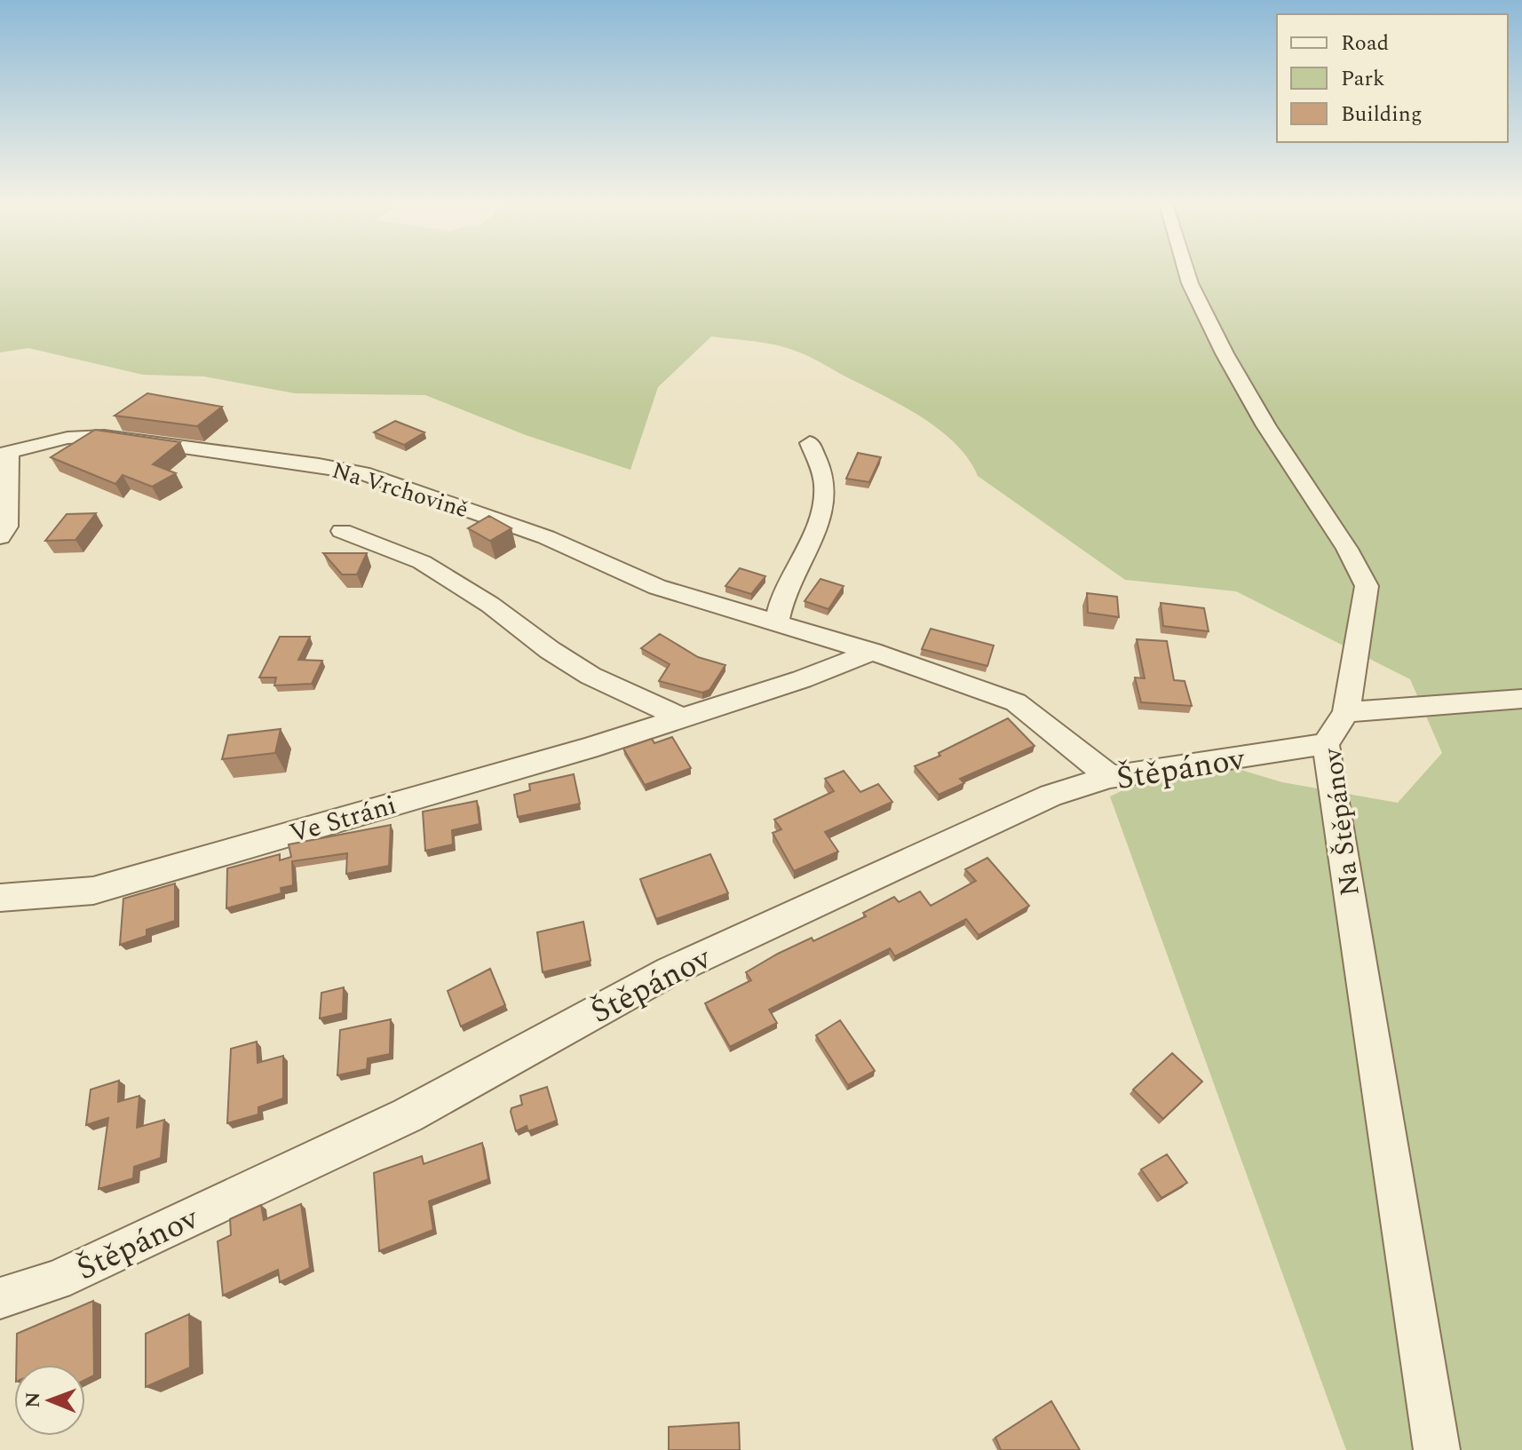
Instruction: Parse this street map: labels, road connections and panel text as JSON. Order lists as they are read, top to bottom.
{
  "streets": {
    "street": [
      "Na Vrchovině",
      "Štěpánov",
      "Ve Stráni",
      "Na Štěpánov"
    ]
  },
  "crossings": [
    ["Na Vrchovině", "Štěpánov"],
    ["Na Vrchovině", "Ve Stráni"],
    ["Štěpánov", "Na Štěpánov"]
  ],
  "legend": ["Road", "Park", "Building"],
  "north": "left"
}
